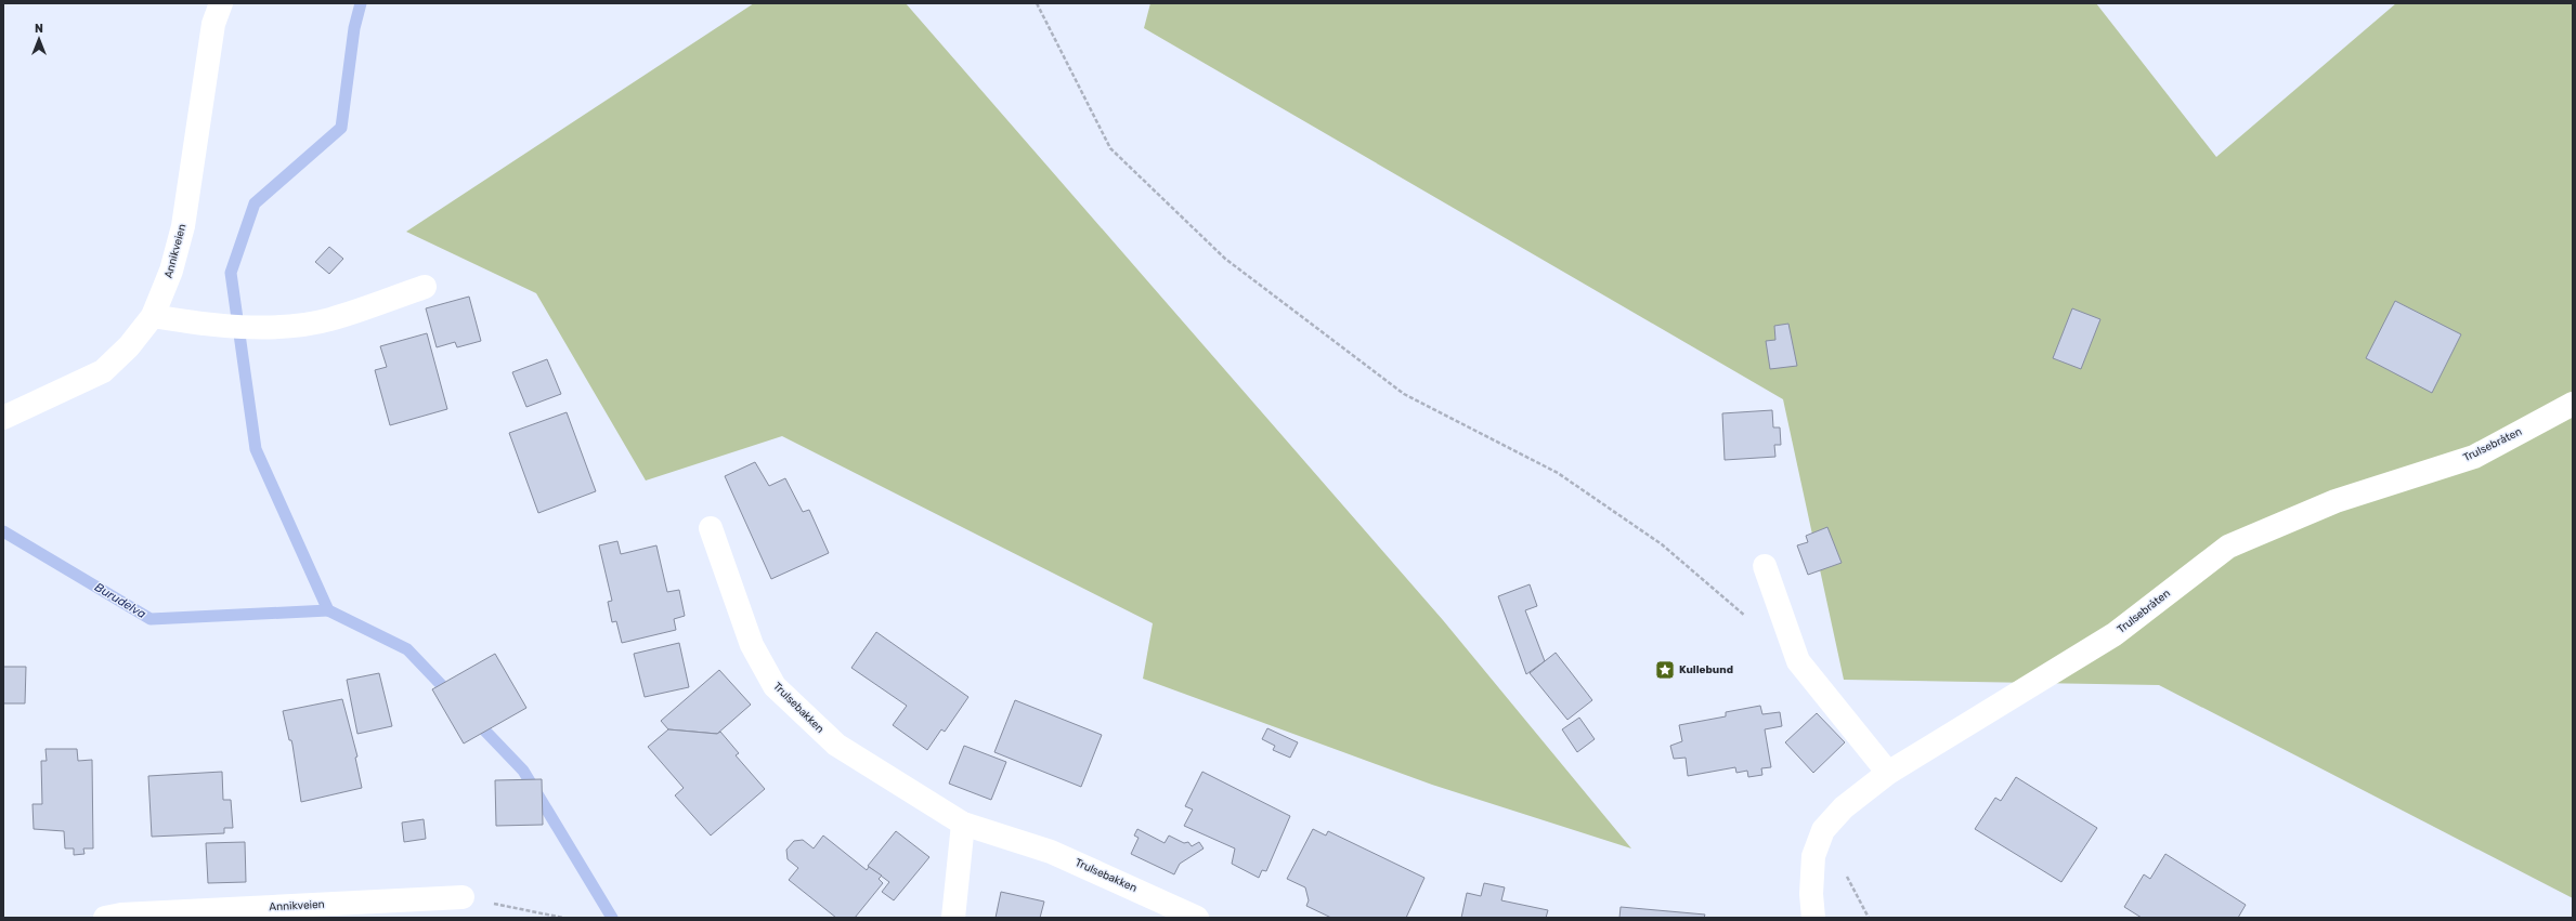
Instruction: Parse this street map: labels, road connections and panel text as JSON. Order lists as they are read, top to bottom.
{
  "streets": {
    "street": ["Annikveien", "Trulsebråten", "Trulsebakken"]
  },
  "water": ["Burudelva"],
  "places": {
    "place": ["Kullebund"]
  },
  "north": "top"
}
